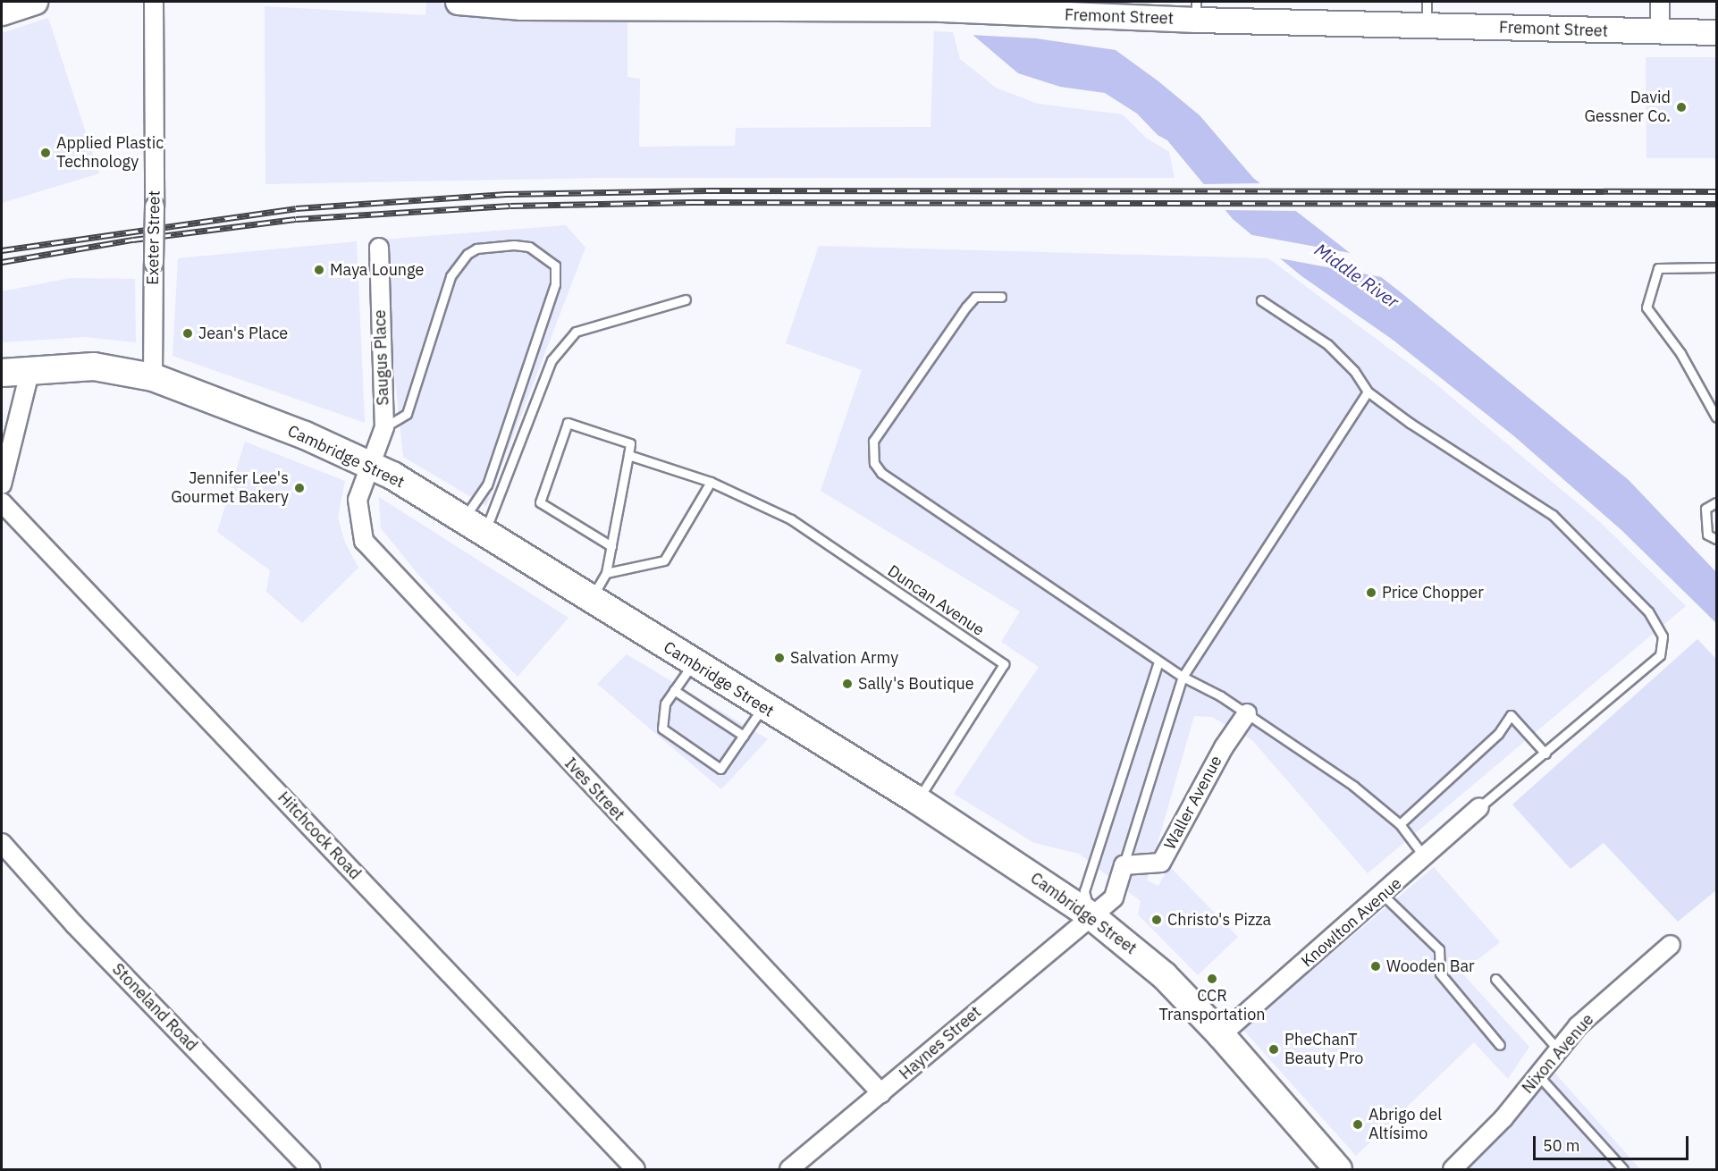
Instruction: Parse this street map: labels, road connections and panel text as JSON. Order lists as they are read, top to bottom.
{
  "streets": {
    "main road": ["Cambridge Street"],
    "street": [
      "Fremont Street",
      "Exeter Street",
      "Saugus Place",
      "Ives Street",
      "Waller Avenue",
      "Hitchcock Road",
      "Knowlton Avenue",
      "Stoneland Road",
      "Haynes Street",
      "Nixon Avenue"
    ],
    "lane": ["Duncan Avenue"]
  },
  "crossings": [
    ["Exeter Street", "Cambridge Street"],
    ["Saugus Place", "Cambridge Street"],
    ["Saugus Place", "Ives Street"],
    ["Cambridge Street", "Duncan Avenue"],
    ["Cambridge Street", "Ives Street"],
    ["Cambridge Street", "Knowlton Avenue"],
    ["Cambridge Street", "Haynes Street"],
    ["Ives Street", "Haynes Street"]
  ],
  "water": ["Middle River"],
  "places": [
    "David Gessner Co.",
    "Applied Plastic Technology",
    "Maya Lounge",
    "Jean's Place",
    "Jennifer Lee's Gourmet Bakery",
    "Price Chopper",
    "Salvation Army",
    "Sally's Boutique",
    "Christo's Pizza",
    "Wooden Bar",
    "CCR Transportation",
    "PheChanT Beauty Pro",
    "Abrigo del Altísimo"
  ],
  "scale_bar": "50 m"
}
